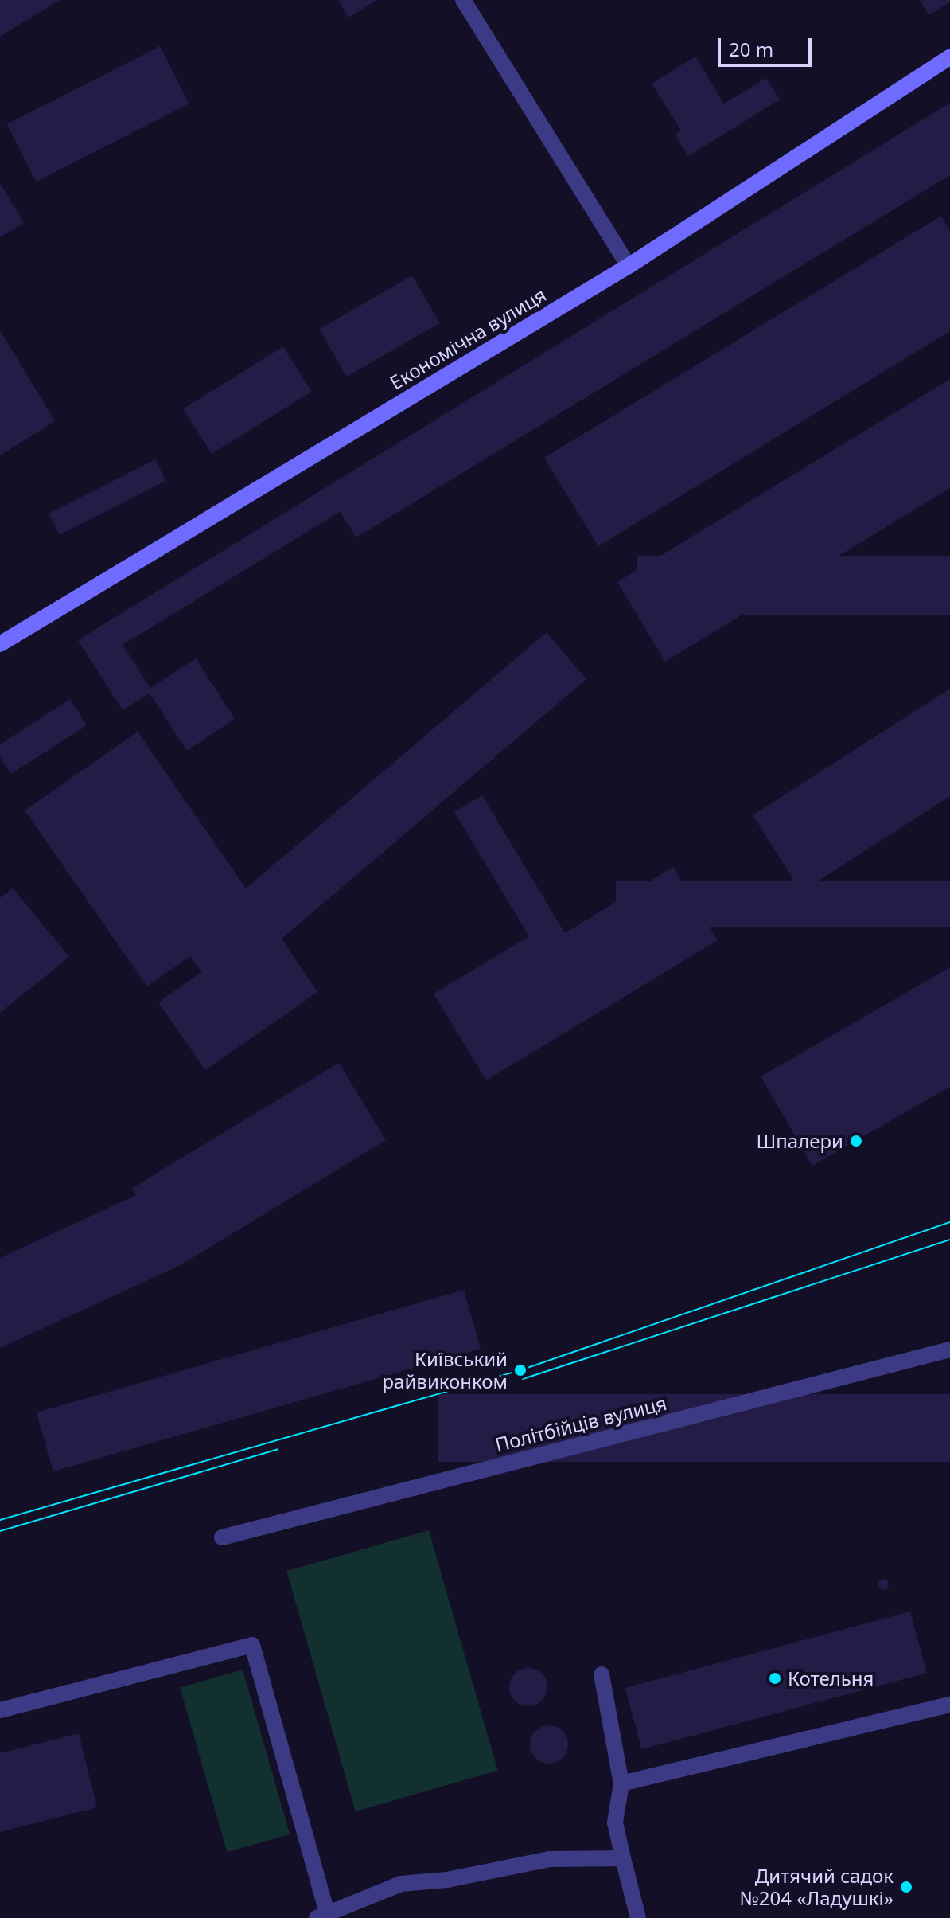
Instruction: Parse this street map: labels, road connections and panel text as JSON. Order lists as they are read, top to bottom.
{
  "streets": {
    "street": ["Економічна вулиця", "Політбійців вулиця"]
  },
  "places": [
    "Шпалери",
    "Київський райвиконком",
    "Котельня",
    "Дитячий садок №204 «Ладушкі»"
  ],
  "scale_bar": "20 m"
}
